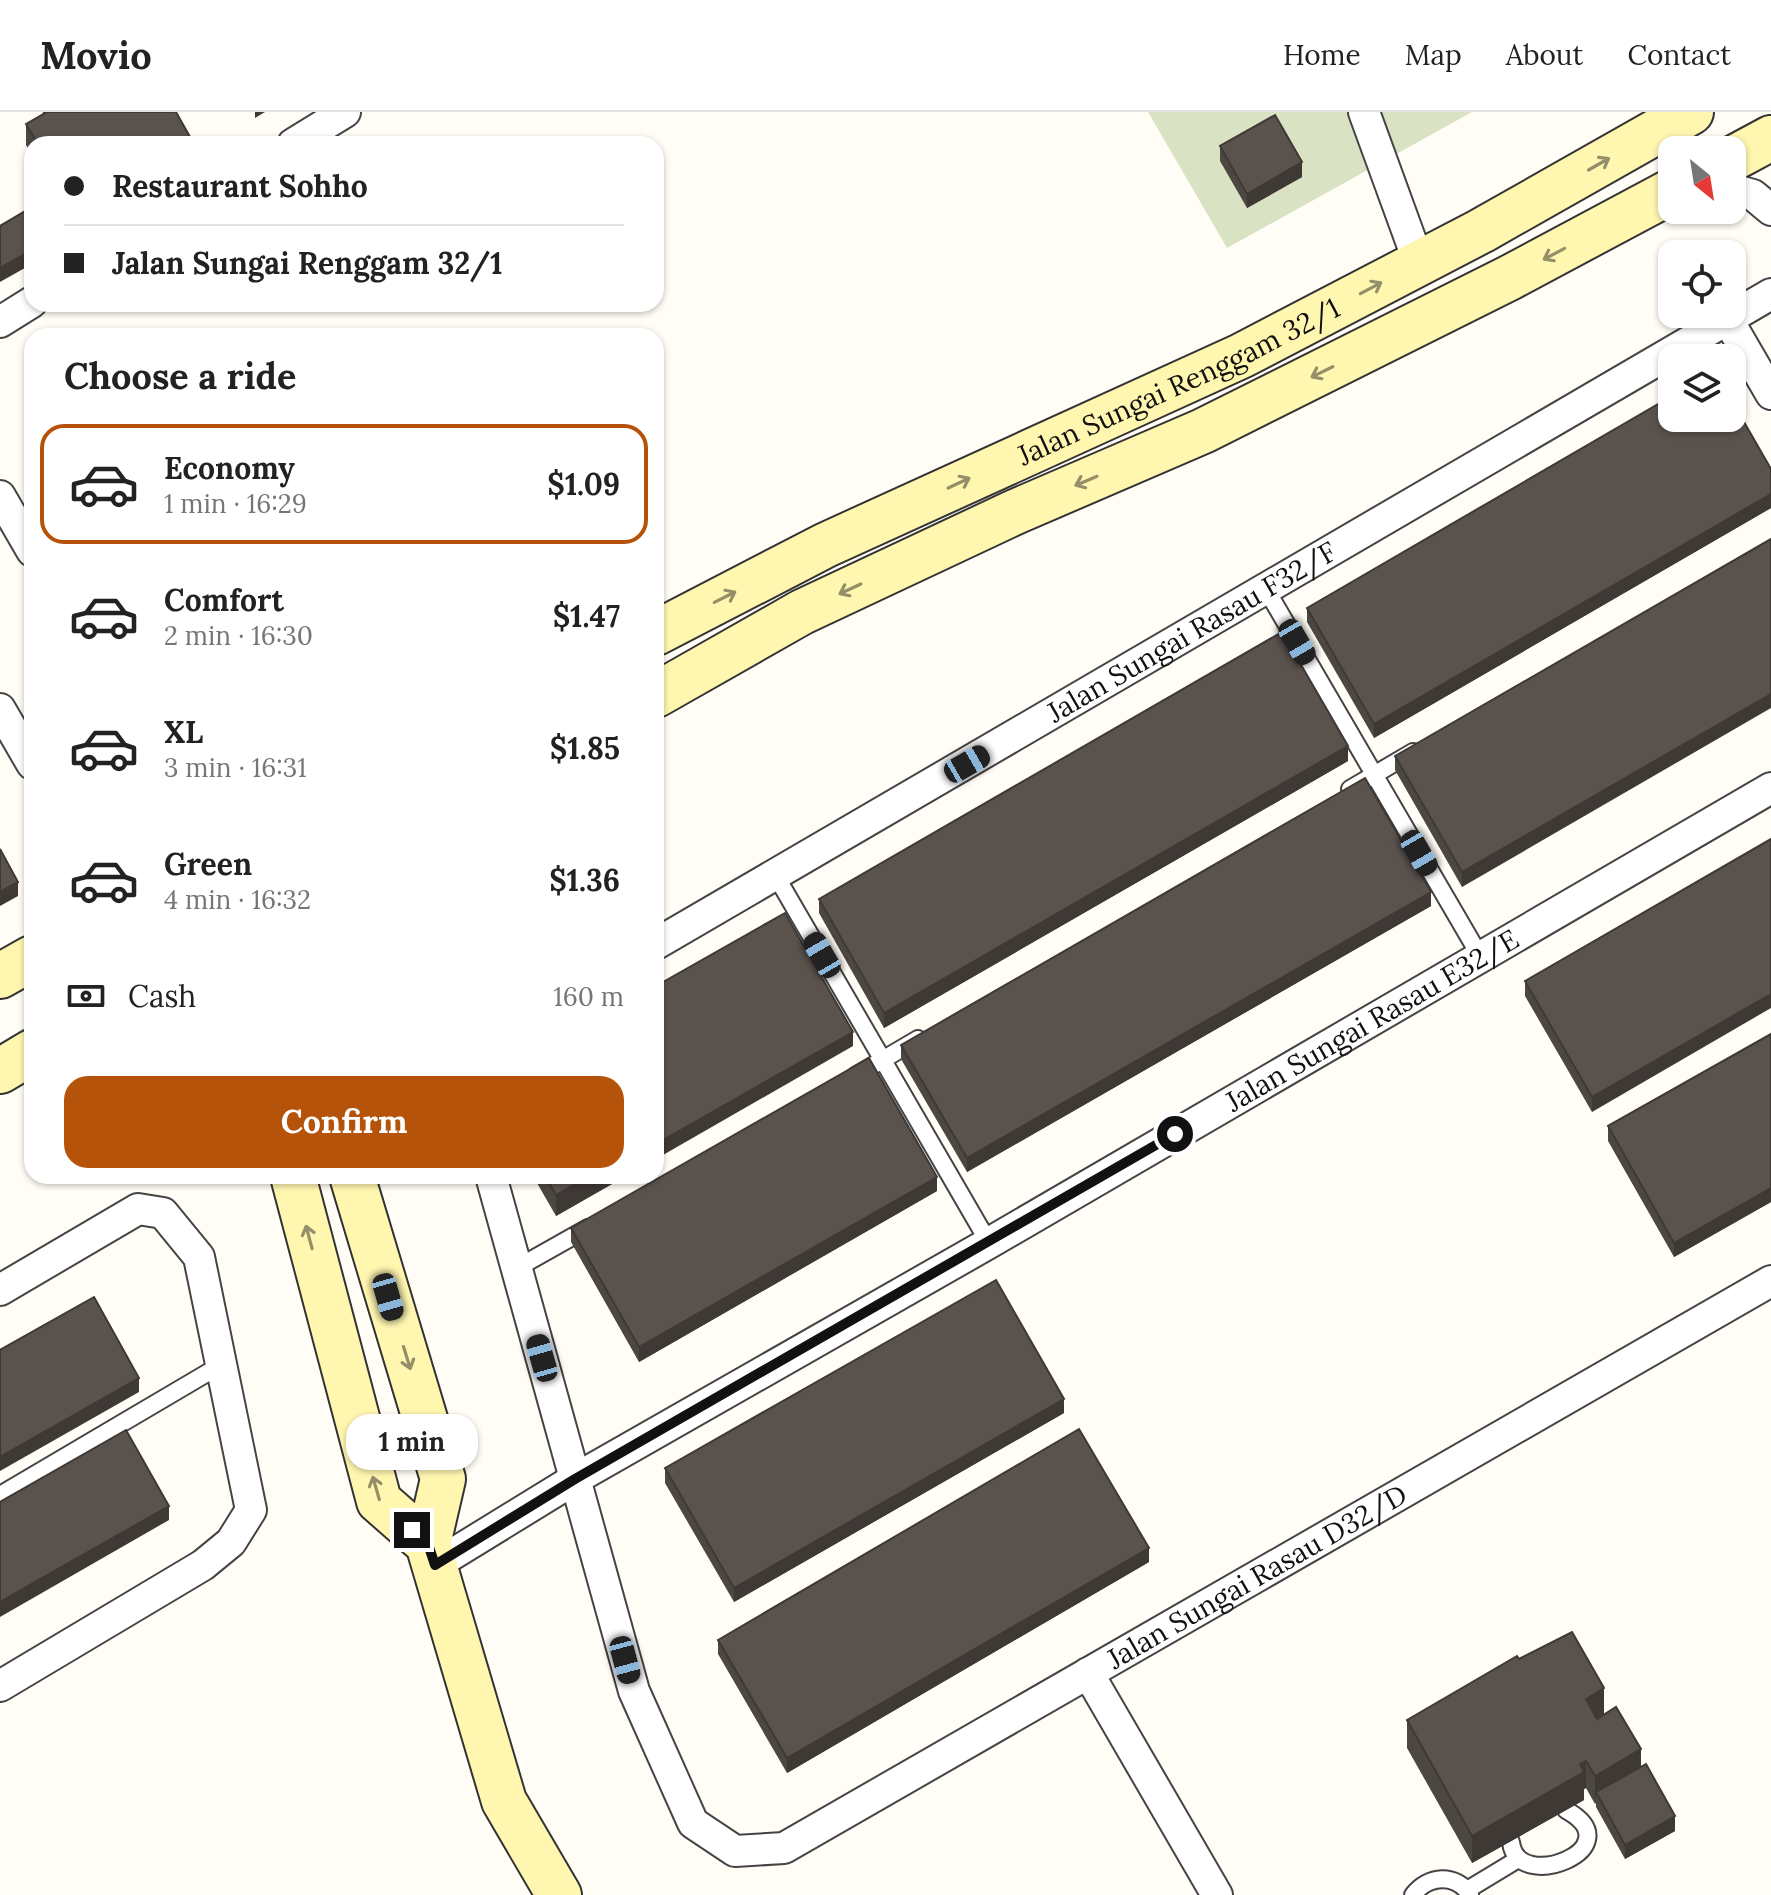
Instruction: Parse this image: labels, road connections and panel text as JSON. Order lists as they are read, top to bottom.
{
  "streets": {
    "main road": ["Jalan Sungai Renggam 32/1"],
    "street": ["Jalan Sungai Rasau F32/F", "Jalan Sungai Rasau E32/E", "Jalan Sungai Rasau D32/D"]
  },
  "crossings": [
    ["Jalan Sungai Rasau E32/E", "Jalan Sungai Rasau D32/D"]
  ],
  "north": "bottom right",
  "page": {
    "header": "Movio",
    "nav": [
      "Home",
      "Map",
      "About",
      "Contact"
    ],
    "banner": ["Restaurant Sohho", "Jalan Sungai Renggam 32/1"],
    "heading": "Choose a ride",
    "list": [
      {
        "name": "Economy",
        "note": "1 min · 16:29",
        "value": "$1.09"
      },
      {
        "name": "Comfort",
        "note": "2 min · 16:30",
        "value": "$1.47"
      },
      {
        "name": "XL",
        "note": "3 min · 16:31",
        "value": "$1.85"
      },
      {
        "name": "Green",
        "note": "4 min · 16:32",
        "value": "$1.36"
      }
    ],
    "pay": ["Cash", "160 m"],
    "buttons": "Confirm",
    "bubble": "1 min"
  }
}
